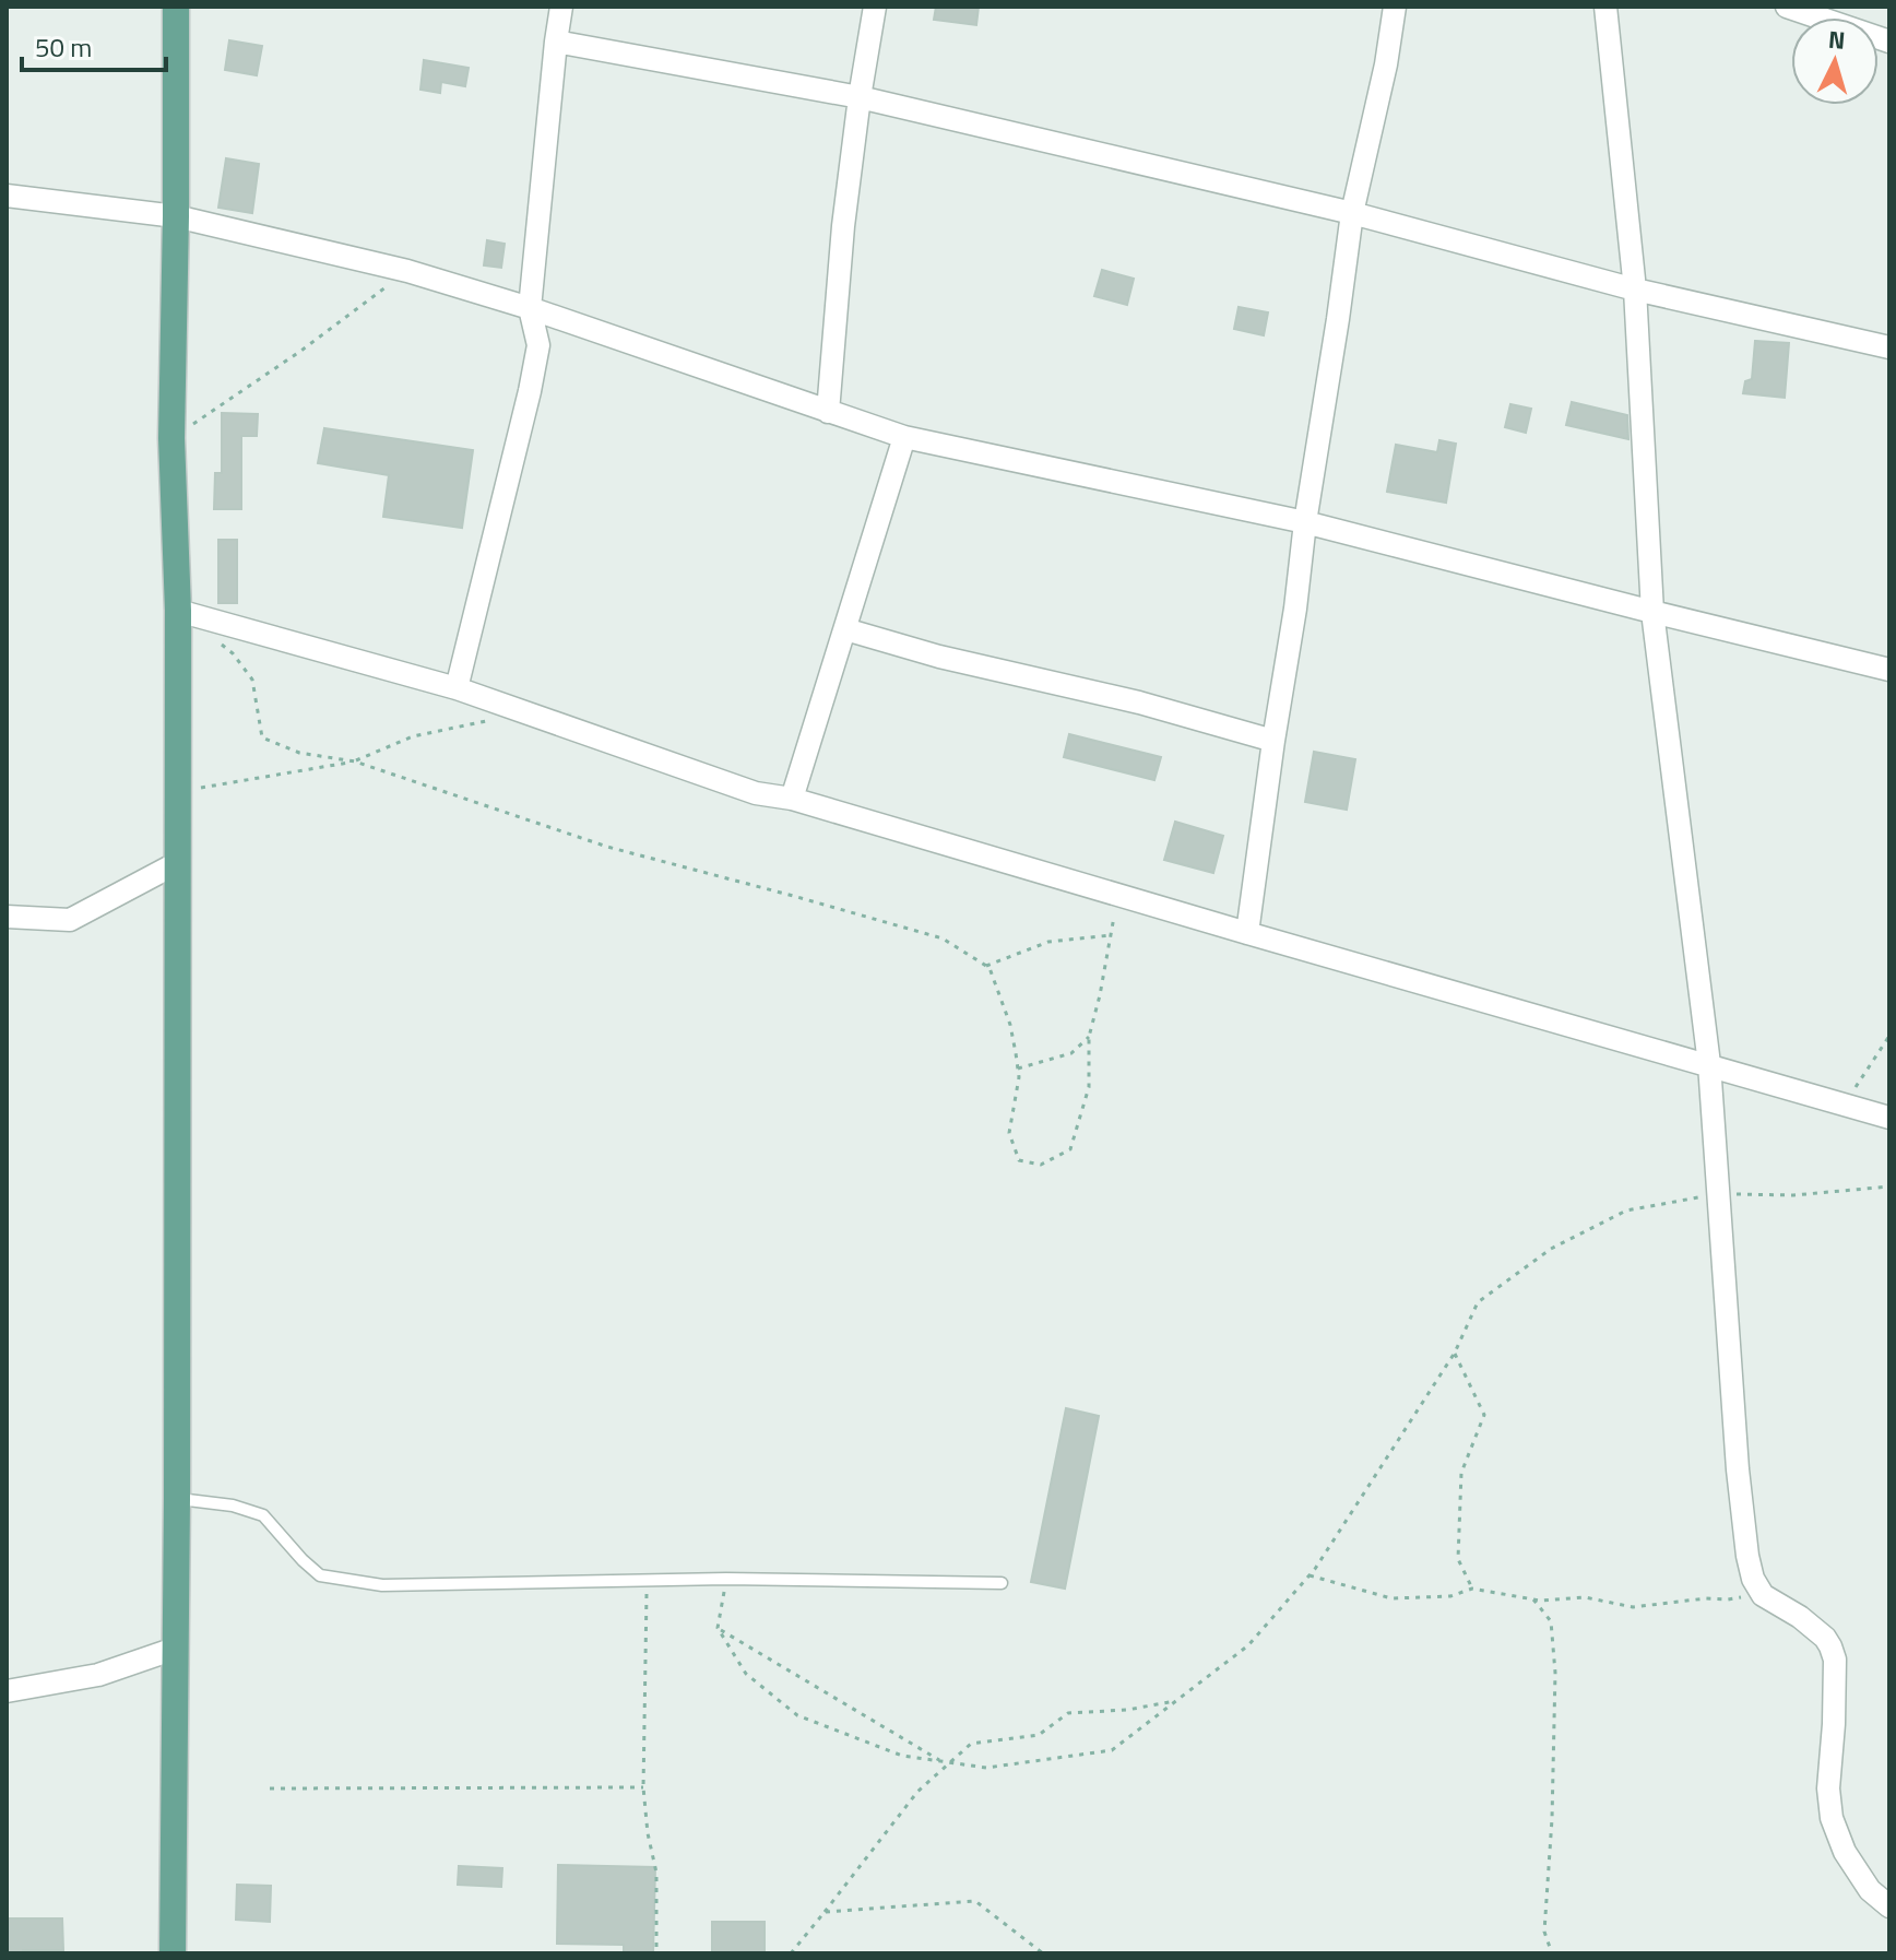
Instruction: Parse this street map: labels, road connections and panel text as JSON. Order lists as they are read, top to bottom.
{
  "scale_bar": "50 m",
  "north": "top"
}
